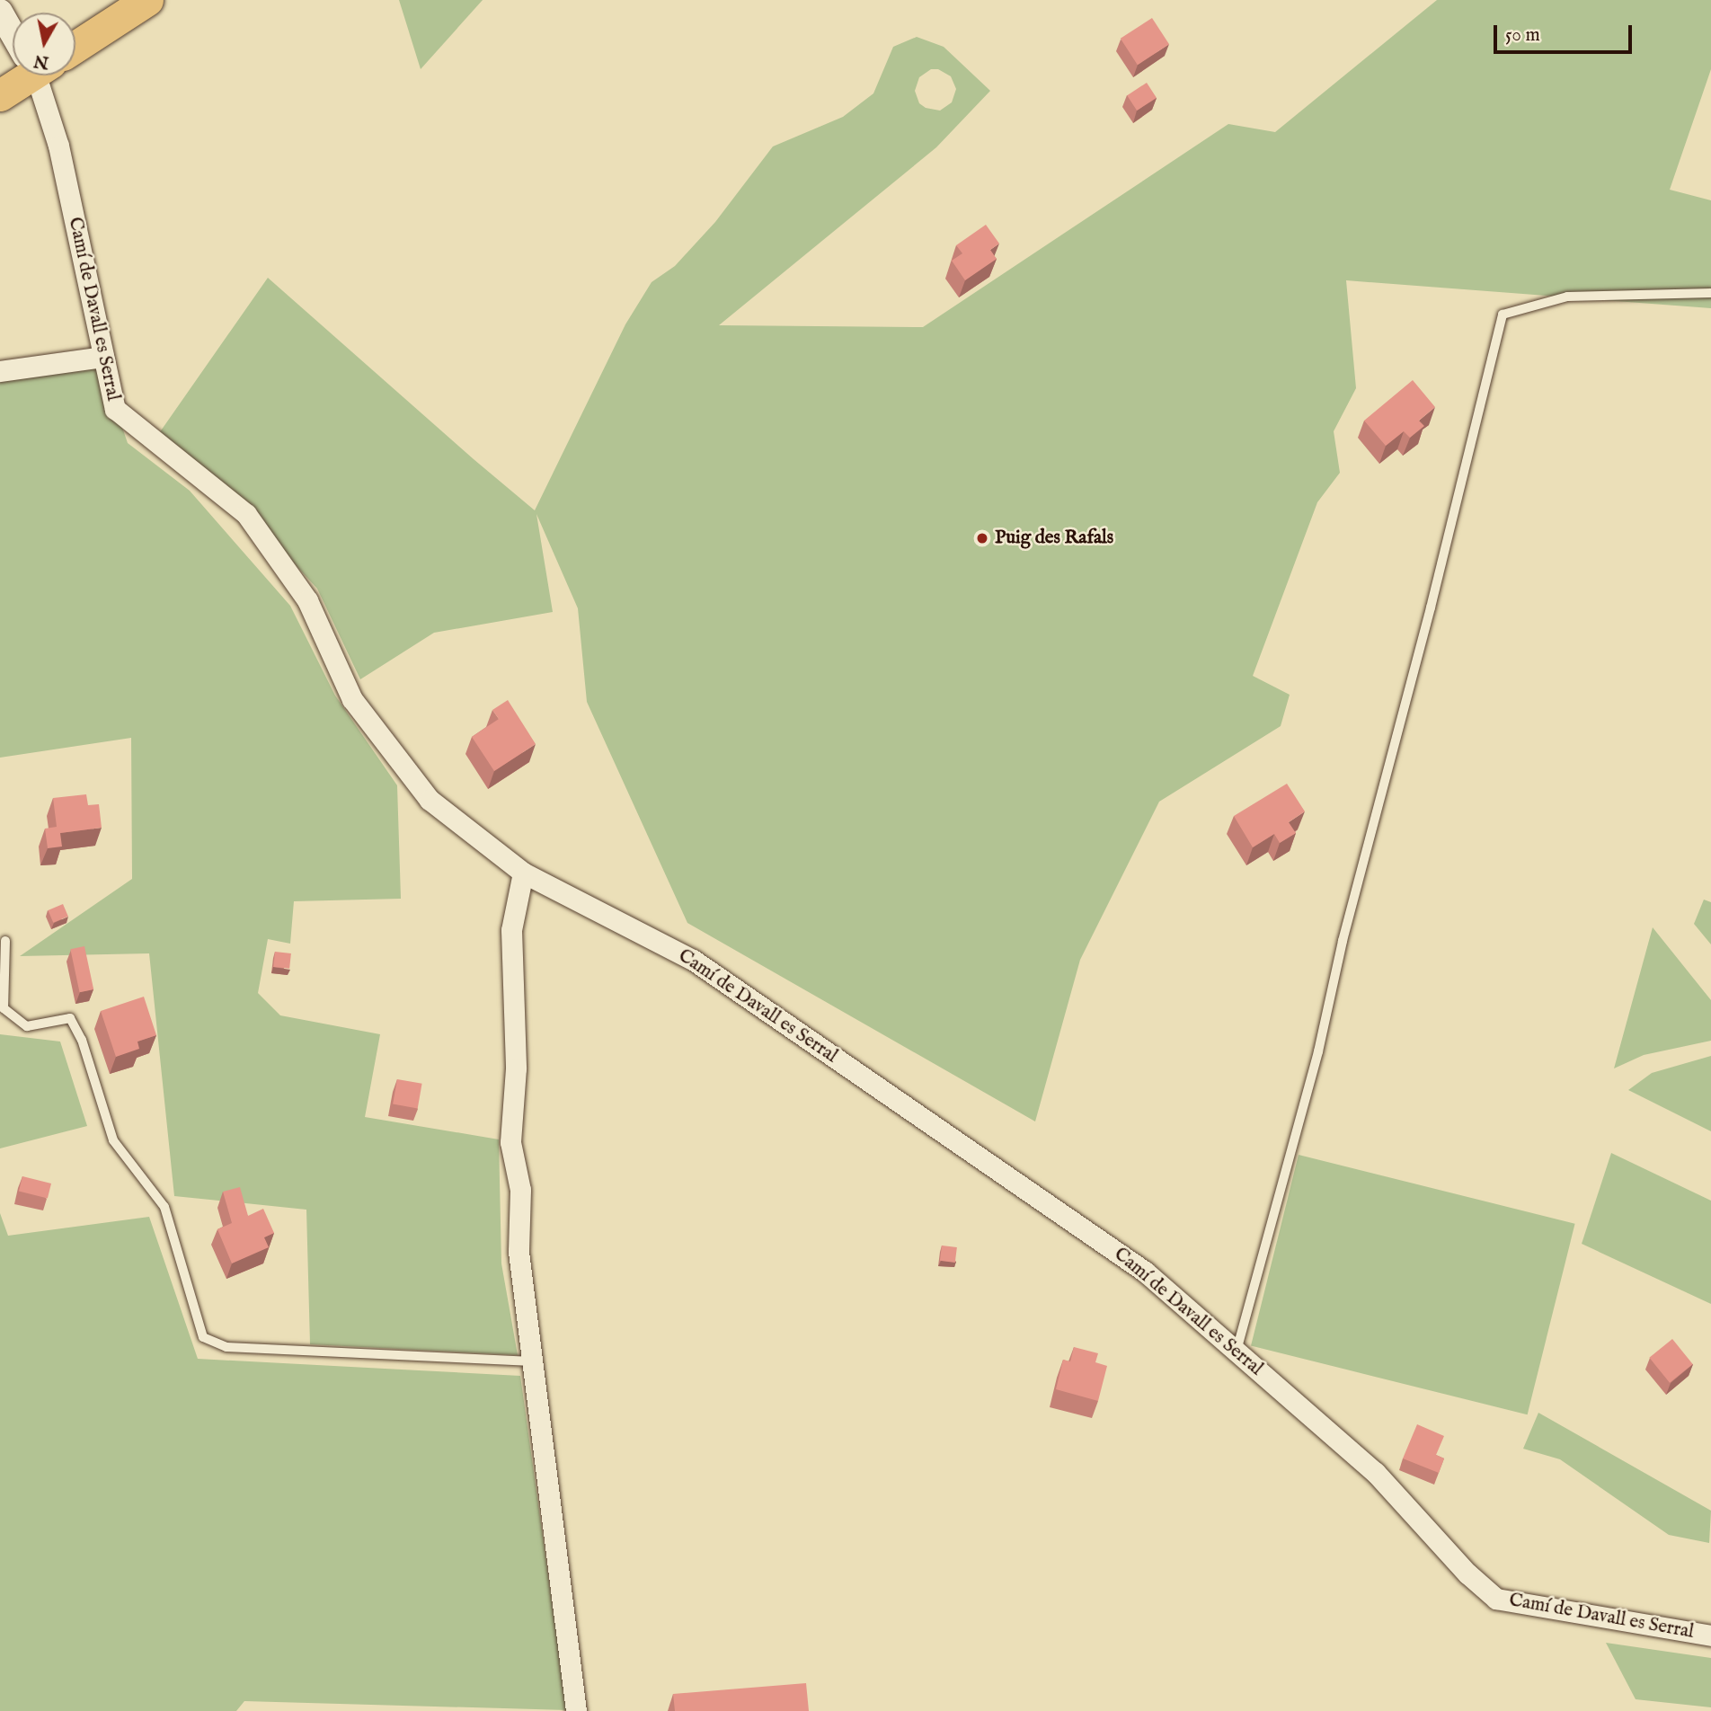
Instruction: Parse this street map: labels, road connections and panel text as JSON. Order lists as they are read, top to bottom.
{
  "streets": {
    "street": ["Camí de Davall es Serral"]
  },
  "places": ["Puig des Rafals"],
  "scale_bar": "50 m",
  "north": "bottom"
}
